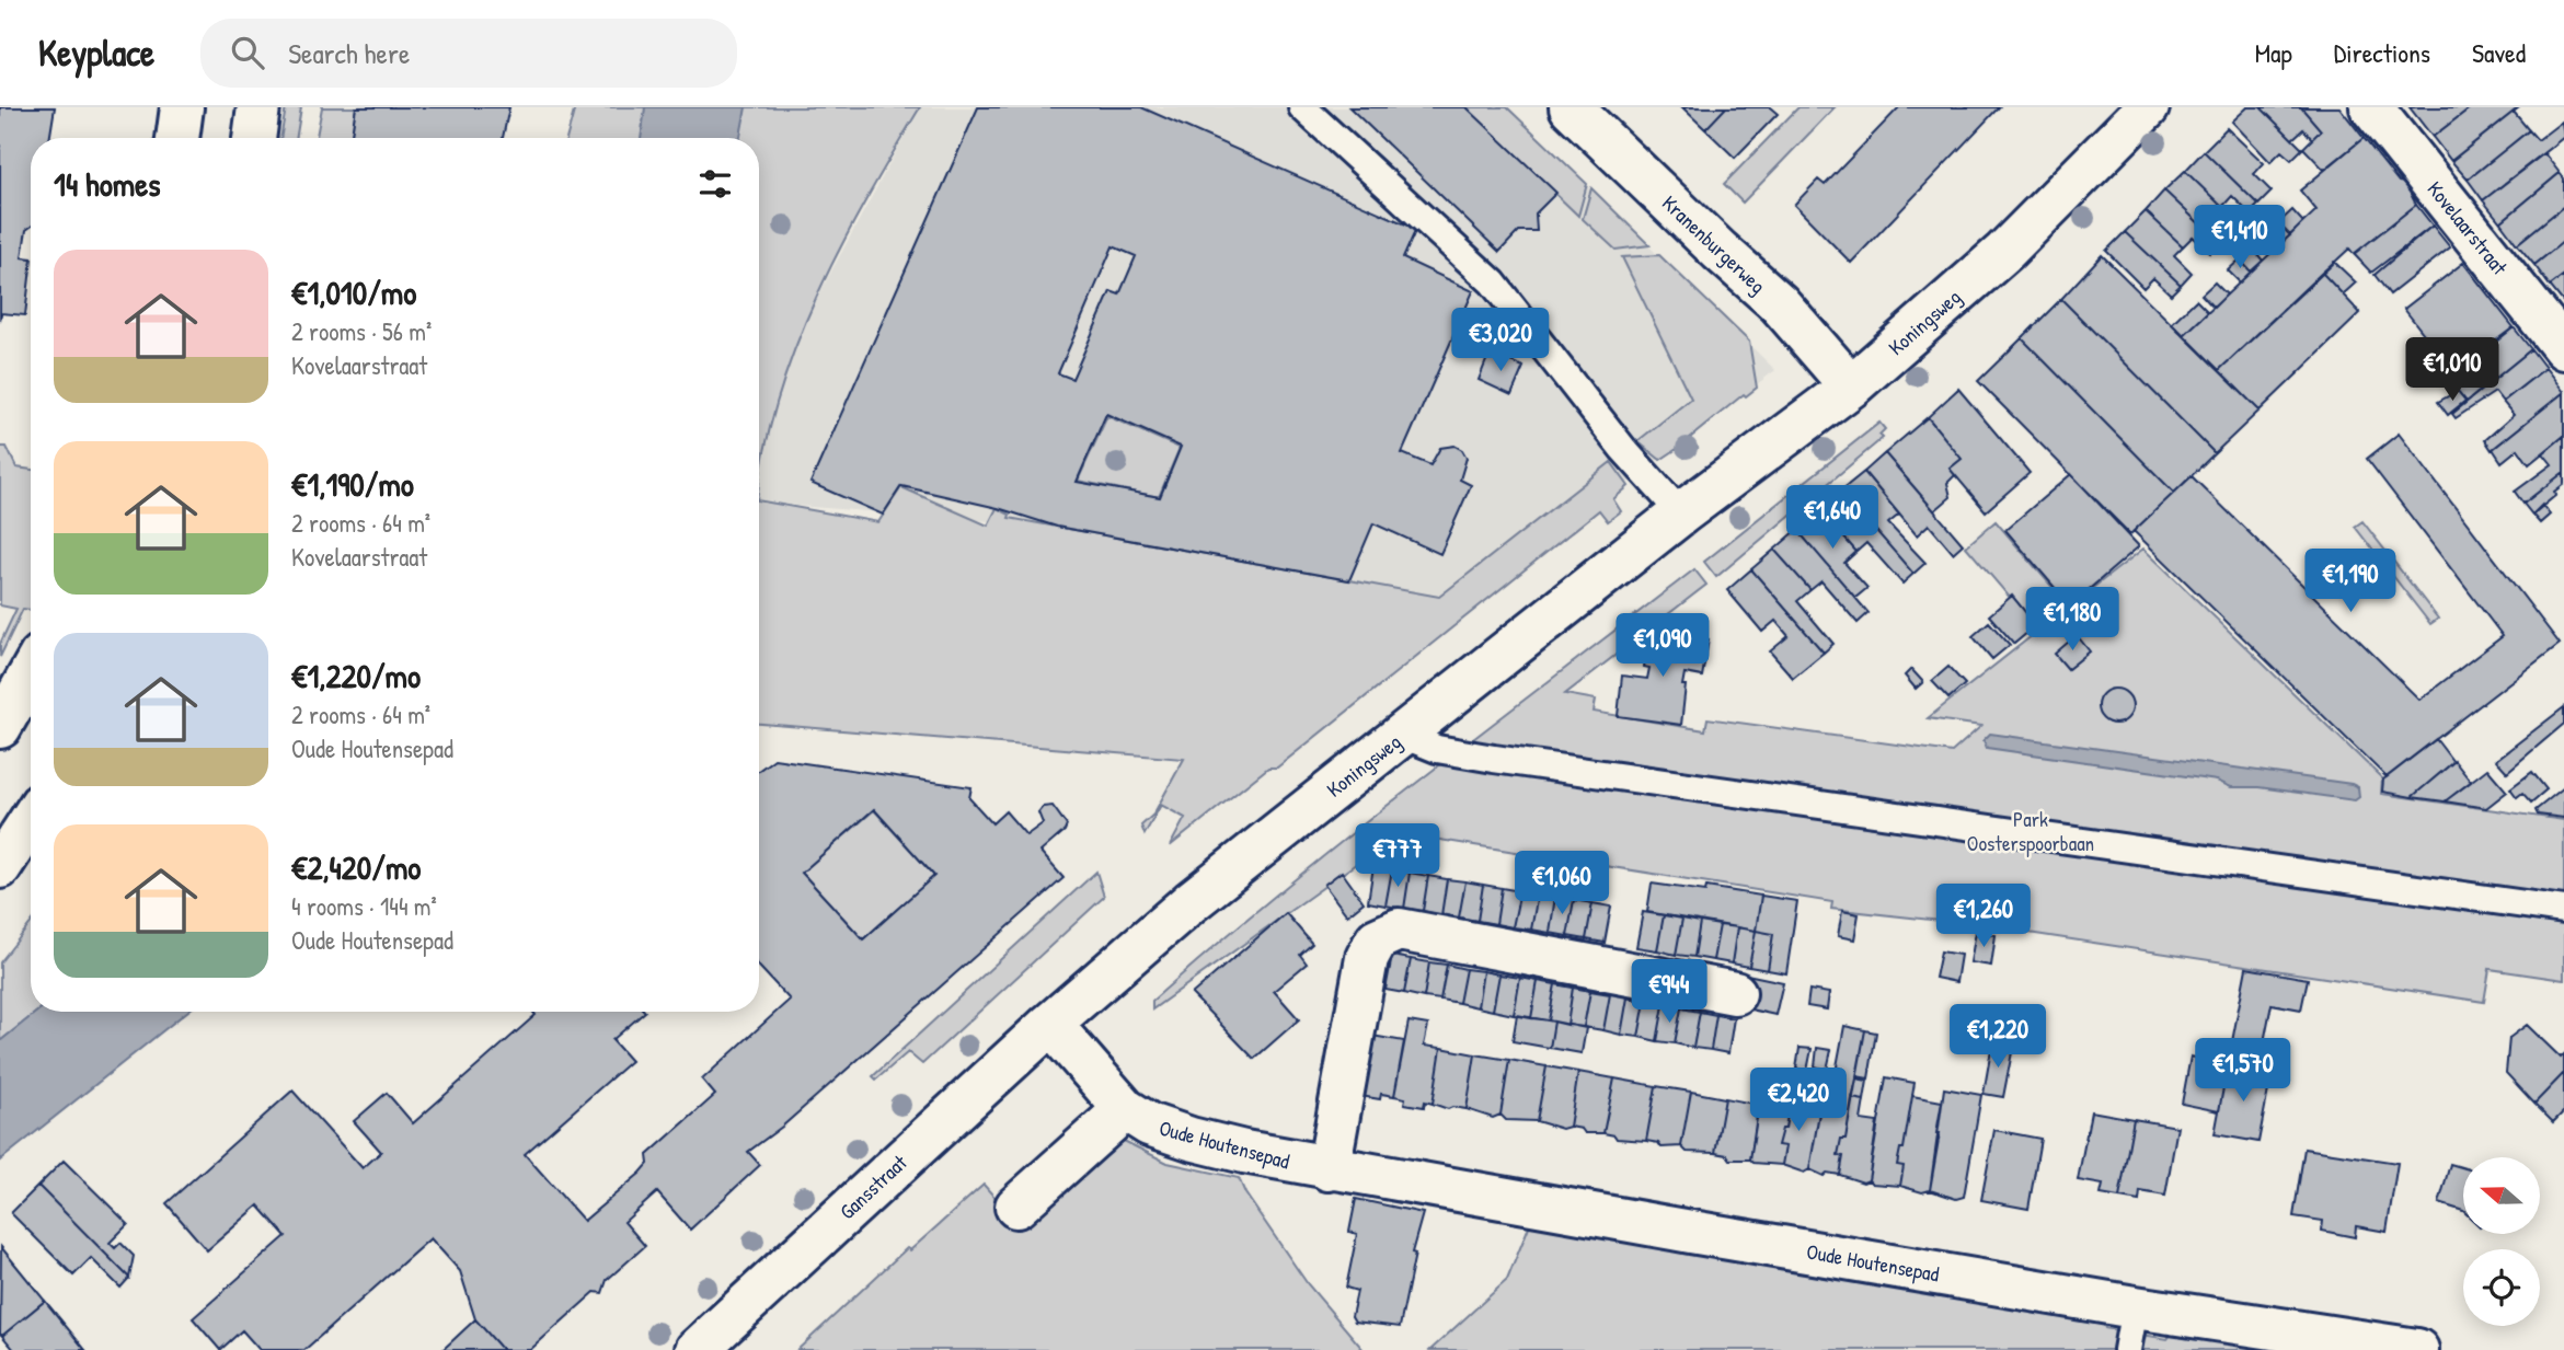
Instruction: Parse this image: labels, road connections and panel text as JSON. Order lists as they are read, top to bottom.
{
  "streets": {
    "street": [
      "Kovelaarstraat",
      "Kranenburgerweg",
      "Koningsweg",
      "Oude Houtensepad",
      "Gansstraat"
    ]
  },
  "crossings": [
    ["Kranenburgerweg", "Koningsweg"],
    ["Koningsweg", "Oude Houtensepad"],
    ["Koningsweg", "Gansstraat"],
    ["Oude Houtensepad", "Gansstraat"]
  ],
  "parks": ["Park Oosterspoorbaan"],
  "north": "left",
  "page": {
    "header": "Keyplace",
    "search": "Search here",
    "nav": ["Map", "Directions", "Saved"],
    "heading": "14 homes",
    "price": [
      "€1,410",
      "€3,020",
      "€1,010",
      "€1,640",
      "€1,190",
      "€1,180",
      "€1,090",
      "€777",
      "€1,060",
      "€1,260",
      "€944",
      "€1,220",
      "€1,570",
      "€2,420"
    ],
    "list": [
      {
        "name": "€1,010/mo",
        "note": "2 rooms · 56 m² · Kovelaarstraat"
      },
      {
        "name": "€1,190/mo",
        "note": "2 rooms · 64 m² · Kovelaarstraat"
      },
      {
        "name": "€1,220/mo",
        "note": "2 rooms · 64 m² · Oude Houtensepad"
      },
      {
        "name": "€2,420/mo",
        "note": "4 rooms · 144 m² · Oude Houtensepad"
      }
    ]
  }
}
